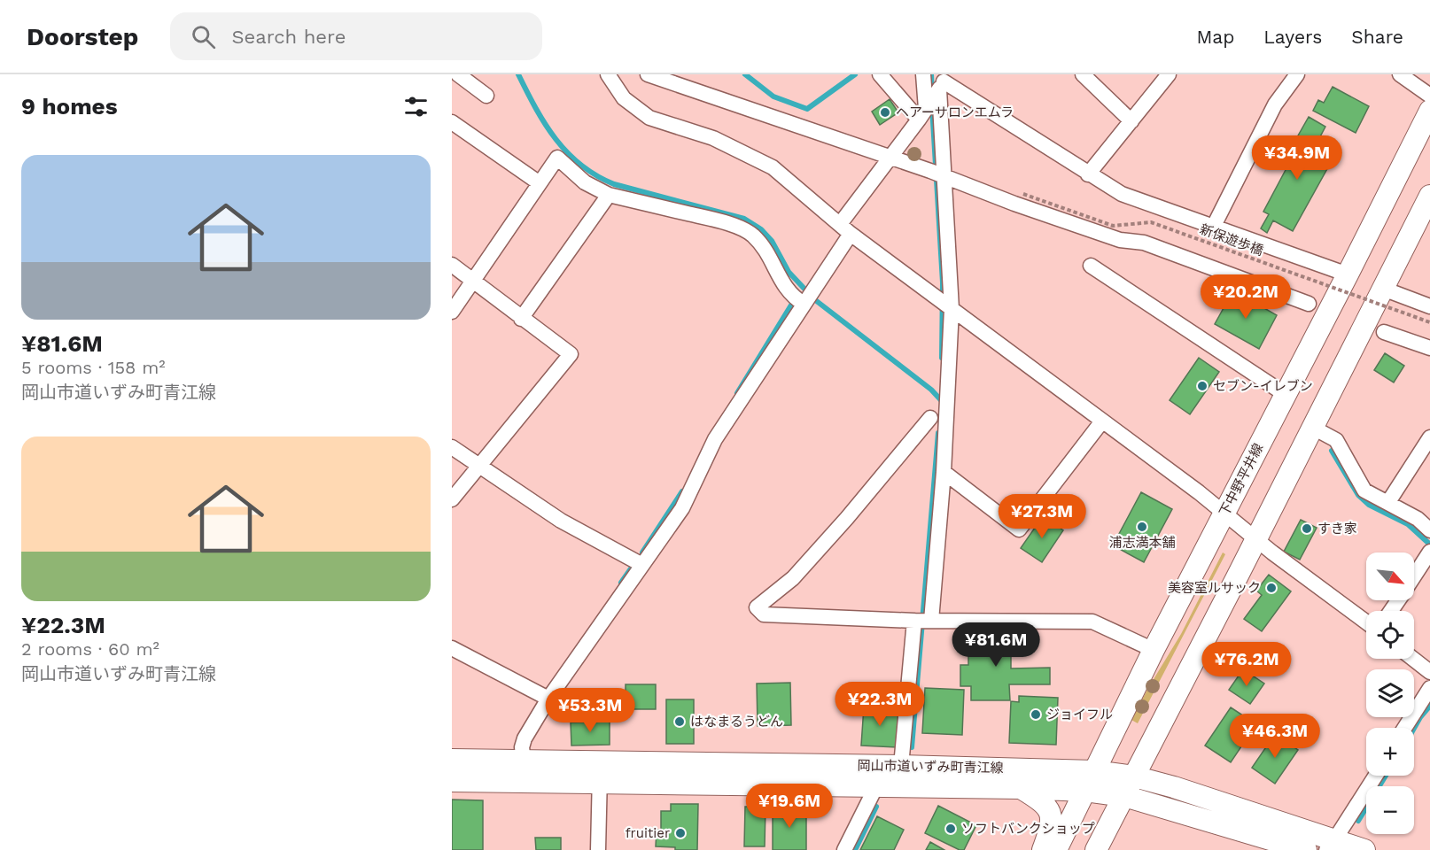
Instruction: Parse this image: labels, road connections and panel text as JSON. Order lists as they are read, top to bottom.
{
  "streets": {
    "street": ["下中野平井線", "岡山市道いずみ町青江線"],
    "path": ["新保遊歩橋"]
  },
  "crossings": [
    ["下中野平井線", "岡山市道いずみ町青江線"]
  ],
  "places": [
    "ヘアーサロンエムラ",
    "セブン-イレブン",
    "浦志満本舗",
    "すき家",
    "美容室ルサック",
    "ジョイフル",
    "はなまるうどん",
    "ソフトバンクショップ",
    "fruitier"
  ],
  "north": "bottom right",
  "page": {
    "header": "Doorstep",
    "search": "Search here",
    "nav": ["Map", "Layers", "Share"],
    "heading": "9 homes",
    "price": [
      "¥34.9M",
      "¥20.2M",
      "¥27.3M",
      "¥81.6M",
      "¥76.2M",
      "¥22.3M",
      "¥53.3M",
      "¥46.3M",
      "¥19.6M"
    ],
    "list": [
      {
        "name": "¥81.6M",
        "note": "5 rooms · 158 m² · 岡山市道いずみ町青江線"
      },
      {
        "name": "¥22.3M",
        "note": "2 rooms · 60 m² · 岡山市道いずみ町青江線"
      }
    ],
    "map_buttons": ["+", "−"]
  }
}
